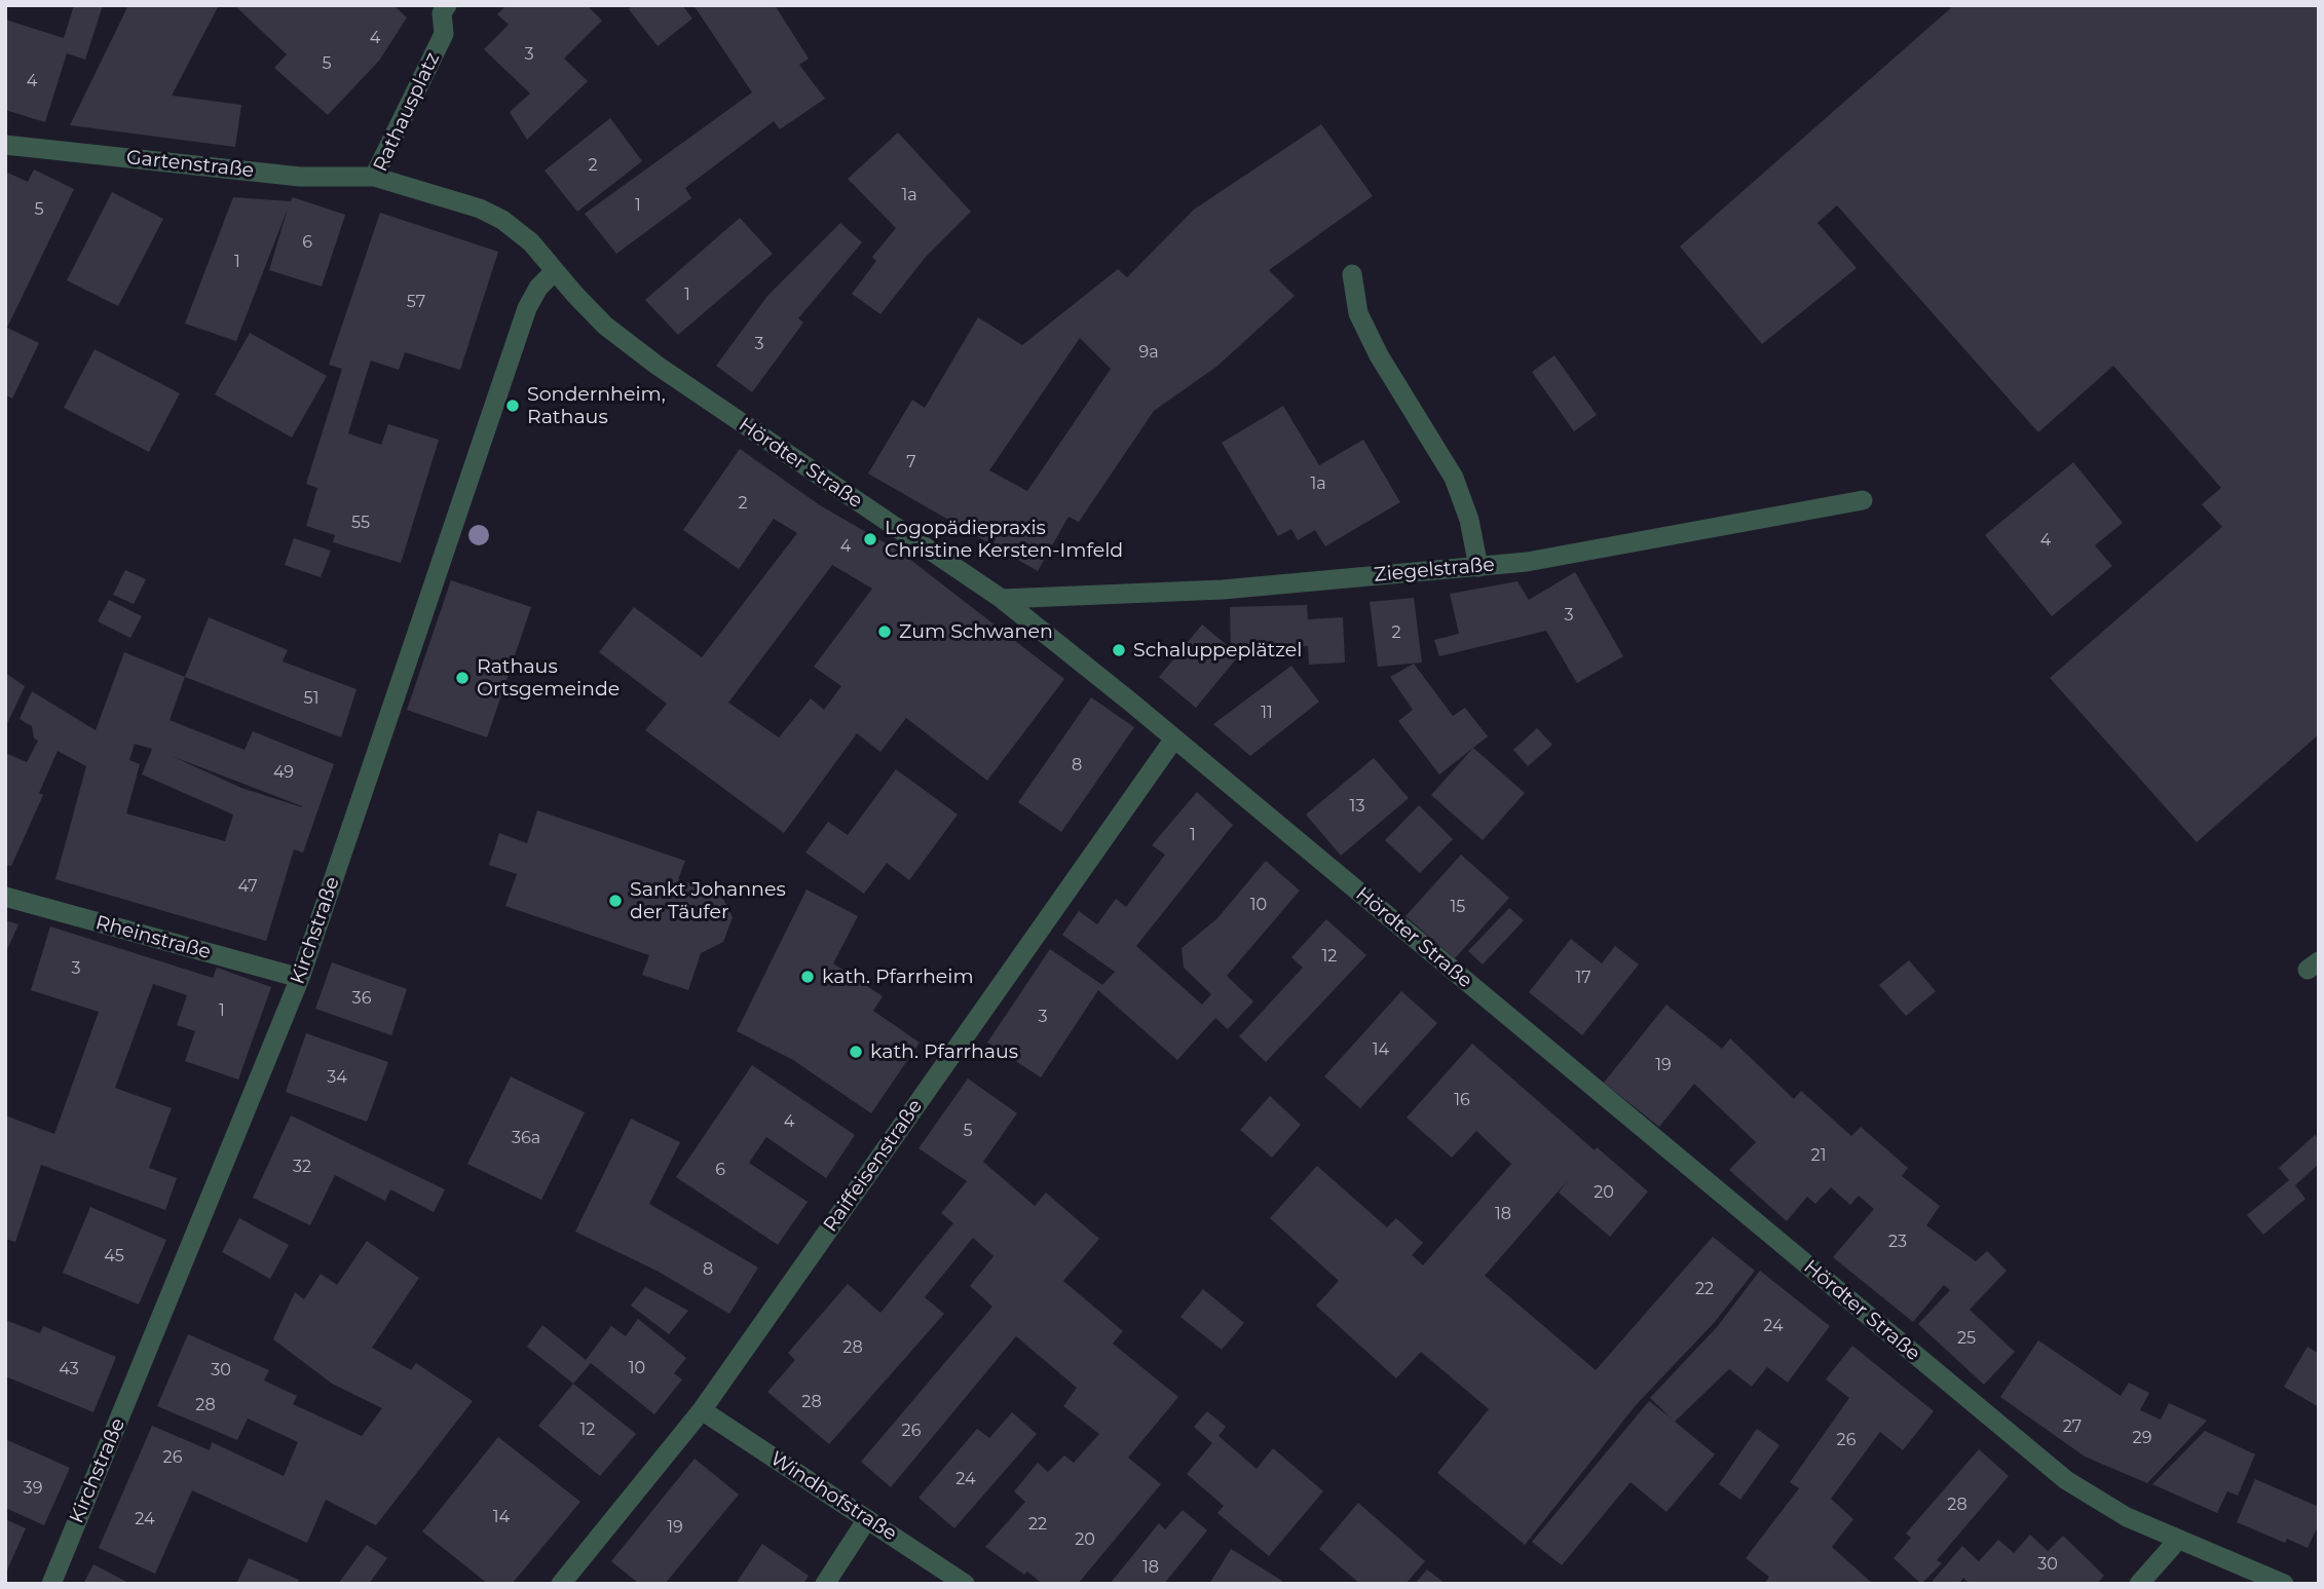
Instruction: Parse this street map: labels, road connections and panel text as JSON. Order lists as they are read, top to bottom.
{
  "streets": {
    "street": [
      "Rathausplatz",
      "Gartenstraße",
      "Hördter Straße",
      "Ziegelstraße",
      "Kirchstraße",
      "Rheinstraße",
      "Raiffeisenstraße",
      "Windhofstraße"
    ]
  },
  "crossings": [
    ["Rathausplatz", "Gartenstraße"],
    ["Rathausplatz", "Hördter Straße"],
    ["Rathausplatz", "Kirchstraße"],
    ["Hördter Straße", "Ziegelstraße"],
    ["Hördter Straße", "Kirchstraße"],
    ["Hördter Straße", "Raiffeisenstraße"],
    ["Kirchstraße", "Rheinstraße"],
    ["Raiffeisenstraße", "Windhofstraße"]
  ],
  "places": [
    "Sondernheim, Rathaus",
    "Logopädiepraxis Christine Kersten-Imfeld",
    "Zum Schwanen",
    "Schaluppeplätzel",
    "Rathaus Ortsgemeinde",
    "Sankt Johannes der Täufer",
    "kath. Pfarrheim",
    "kath. Pfarrhaus"
  ],
  "house_numbers": [
    "4",
    "3",
    "5",
    "4",
    "2",
    "1a",
    "1",
    "5",
    "6",
    "1",
    "1",
    "57",
    "3",
    "9a",
    "7",
    "1a",
    "2",
    "55",
    "4",
    "4",
    "3",
    "2",
    "51",
    "11",
    "8",
    "49",
    "13",
    "1",
    "47",
    "10",
    "15",
    "12",
    "3",
    "17",
    "36",
    "1",
    "3",
    "14",
    "19",
    "34",
    "16",
    "4",
    "5",
    "36a",
    "21",
    "32",
    "6",
    "20",
    "18",
    "23",
    "45",
    "8",
    "22",
    "24",
    "25",
    "28",
    "10",
    "43",
    "30",
    "28",
    "28",
    "27",
    "12",
    "26",
    "29",
    "26",
    "26",
    "24",
    "39",
    "28",
    "14",
    "24",
    "22",
    "19",
    "20",
    "30",
    "18"
  ]
}
